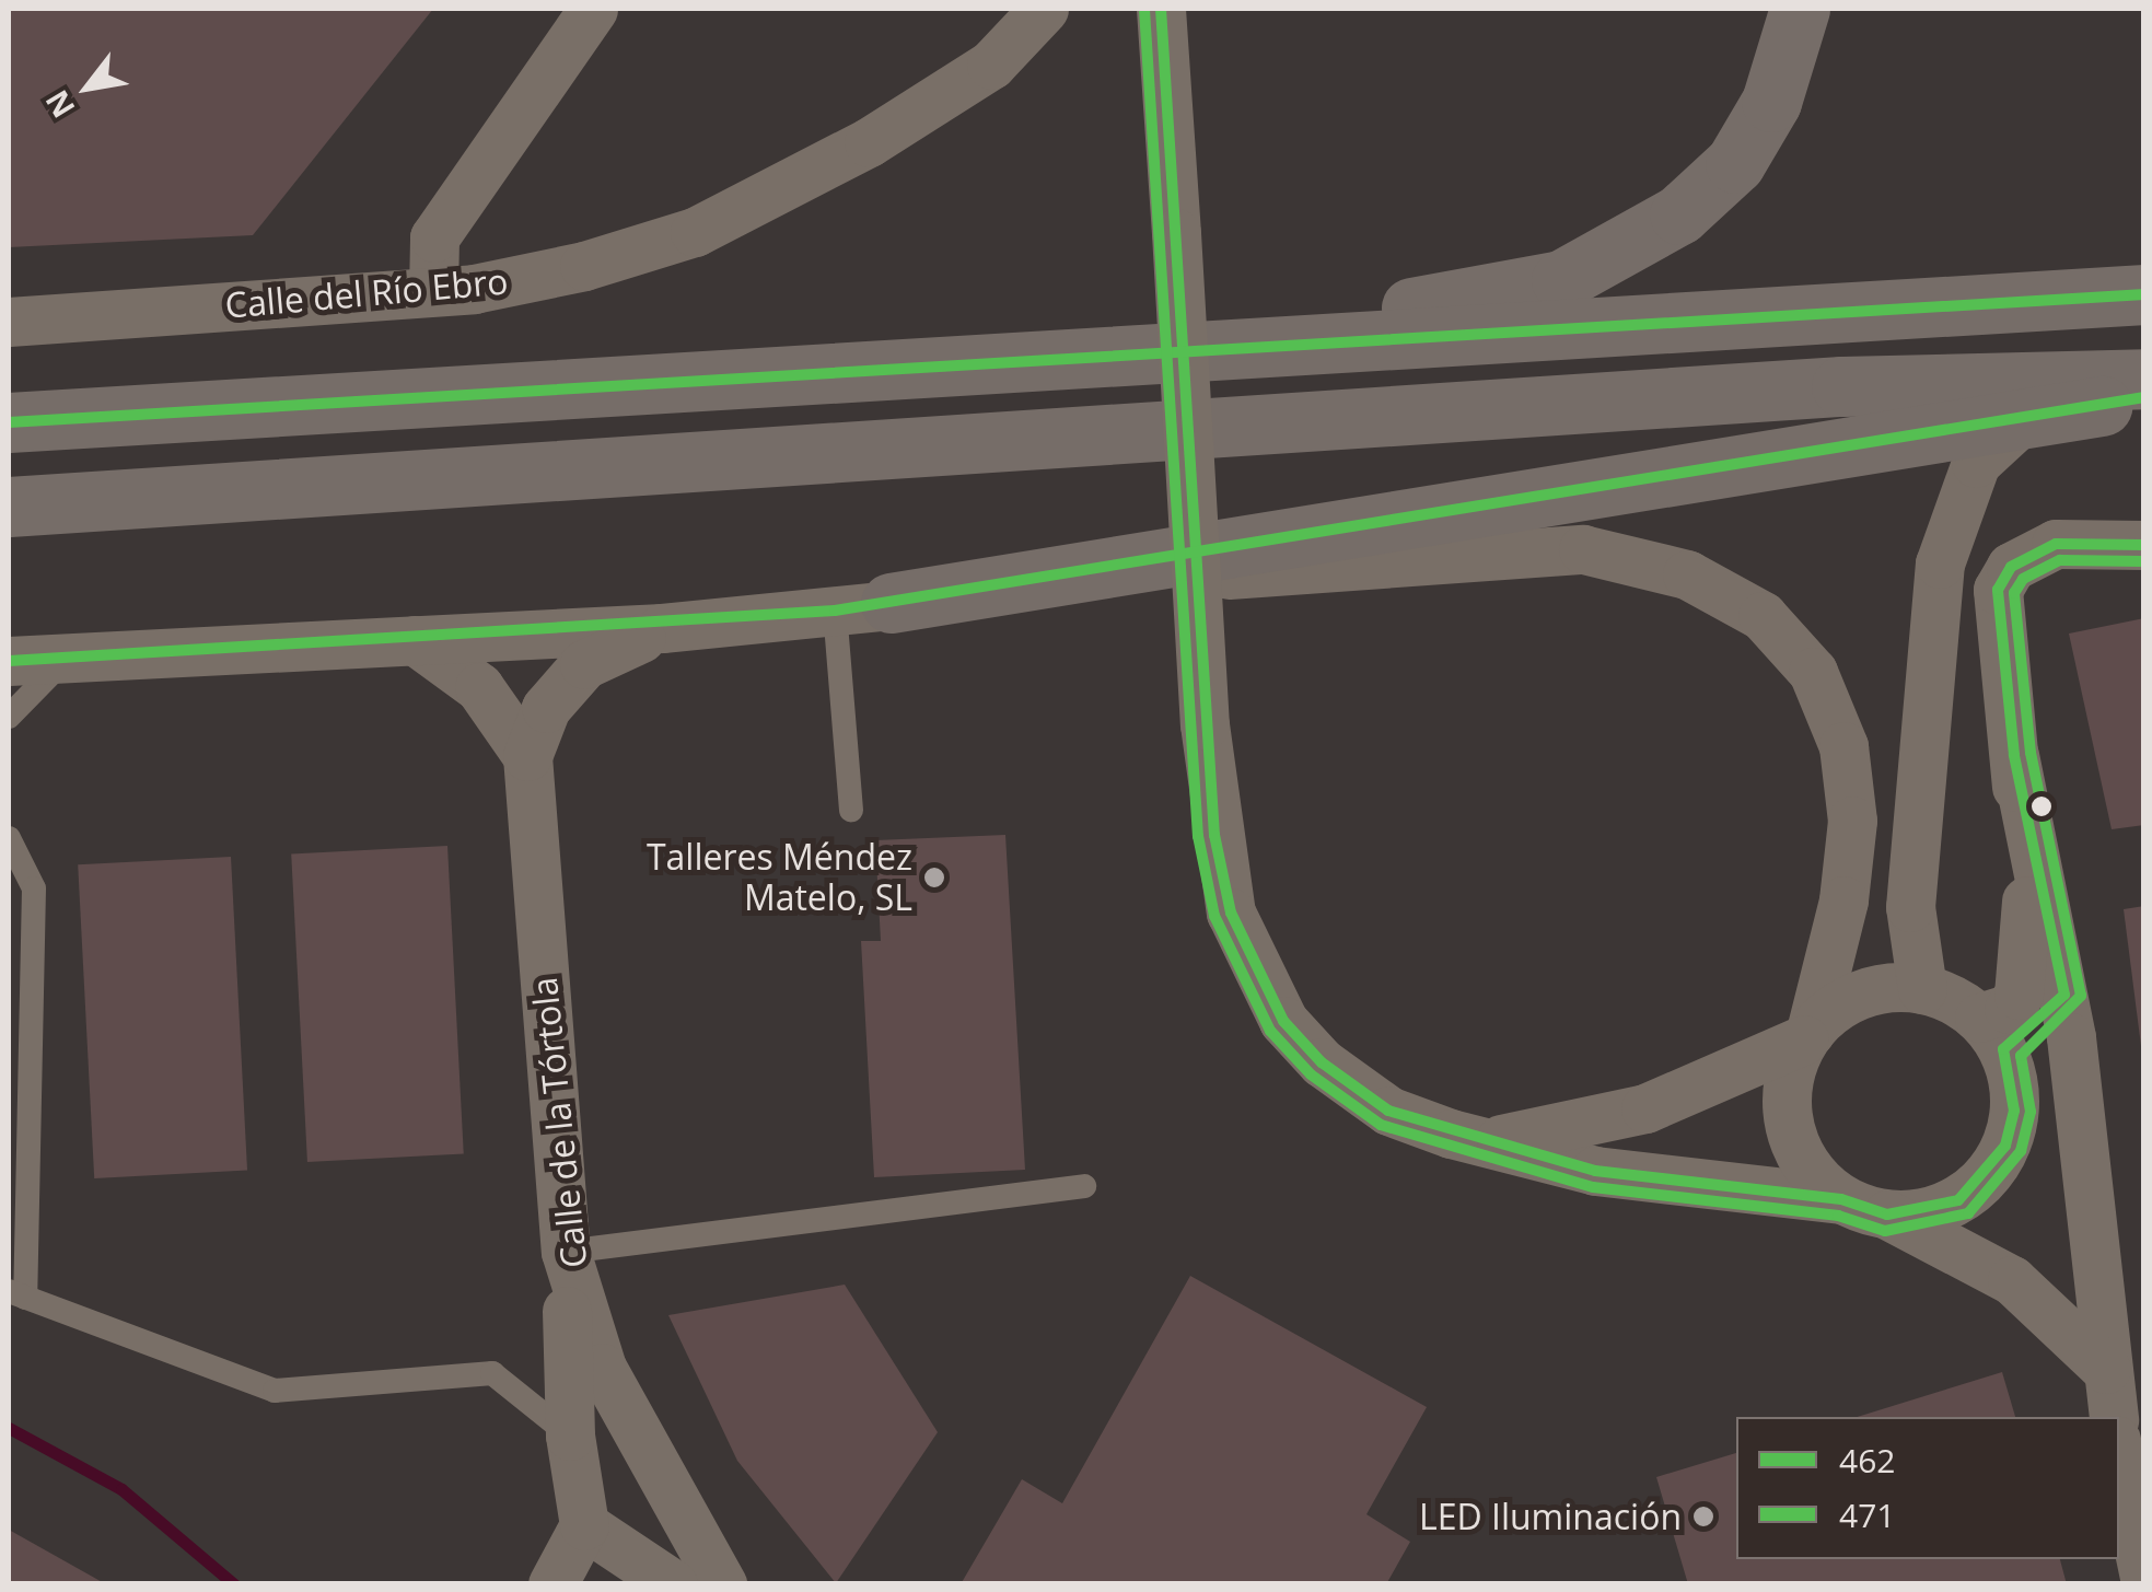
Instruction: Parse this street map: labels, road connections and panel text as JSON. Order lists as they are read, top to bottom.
{
  "streets": {
    "street": ["Calle del Río Ebro", "Calle de la Tórtola"]
  },
  "places": ["Talleres Méndez Matelo, SL", "LED Iluminación"],
  "lines": ["transit line 462", "transit line 471"],
  "legend": ["462", "471"],
  "north": "bottom left"
}
